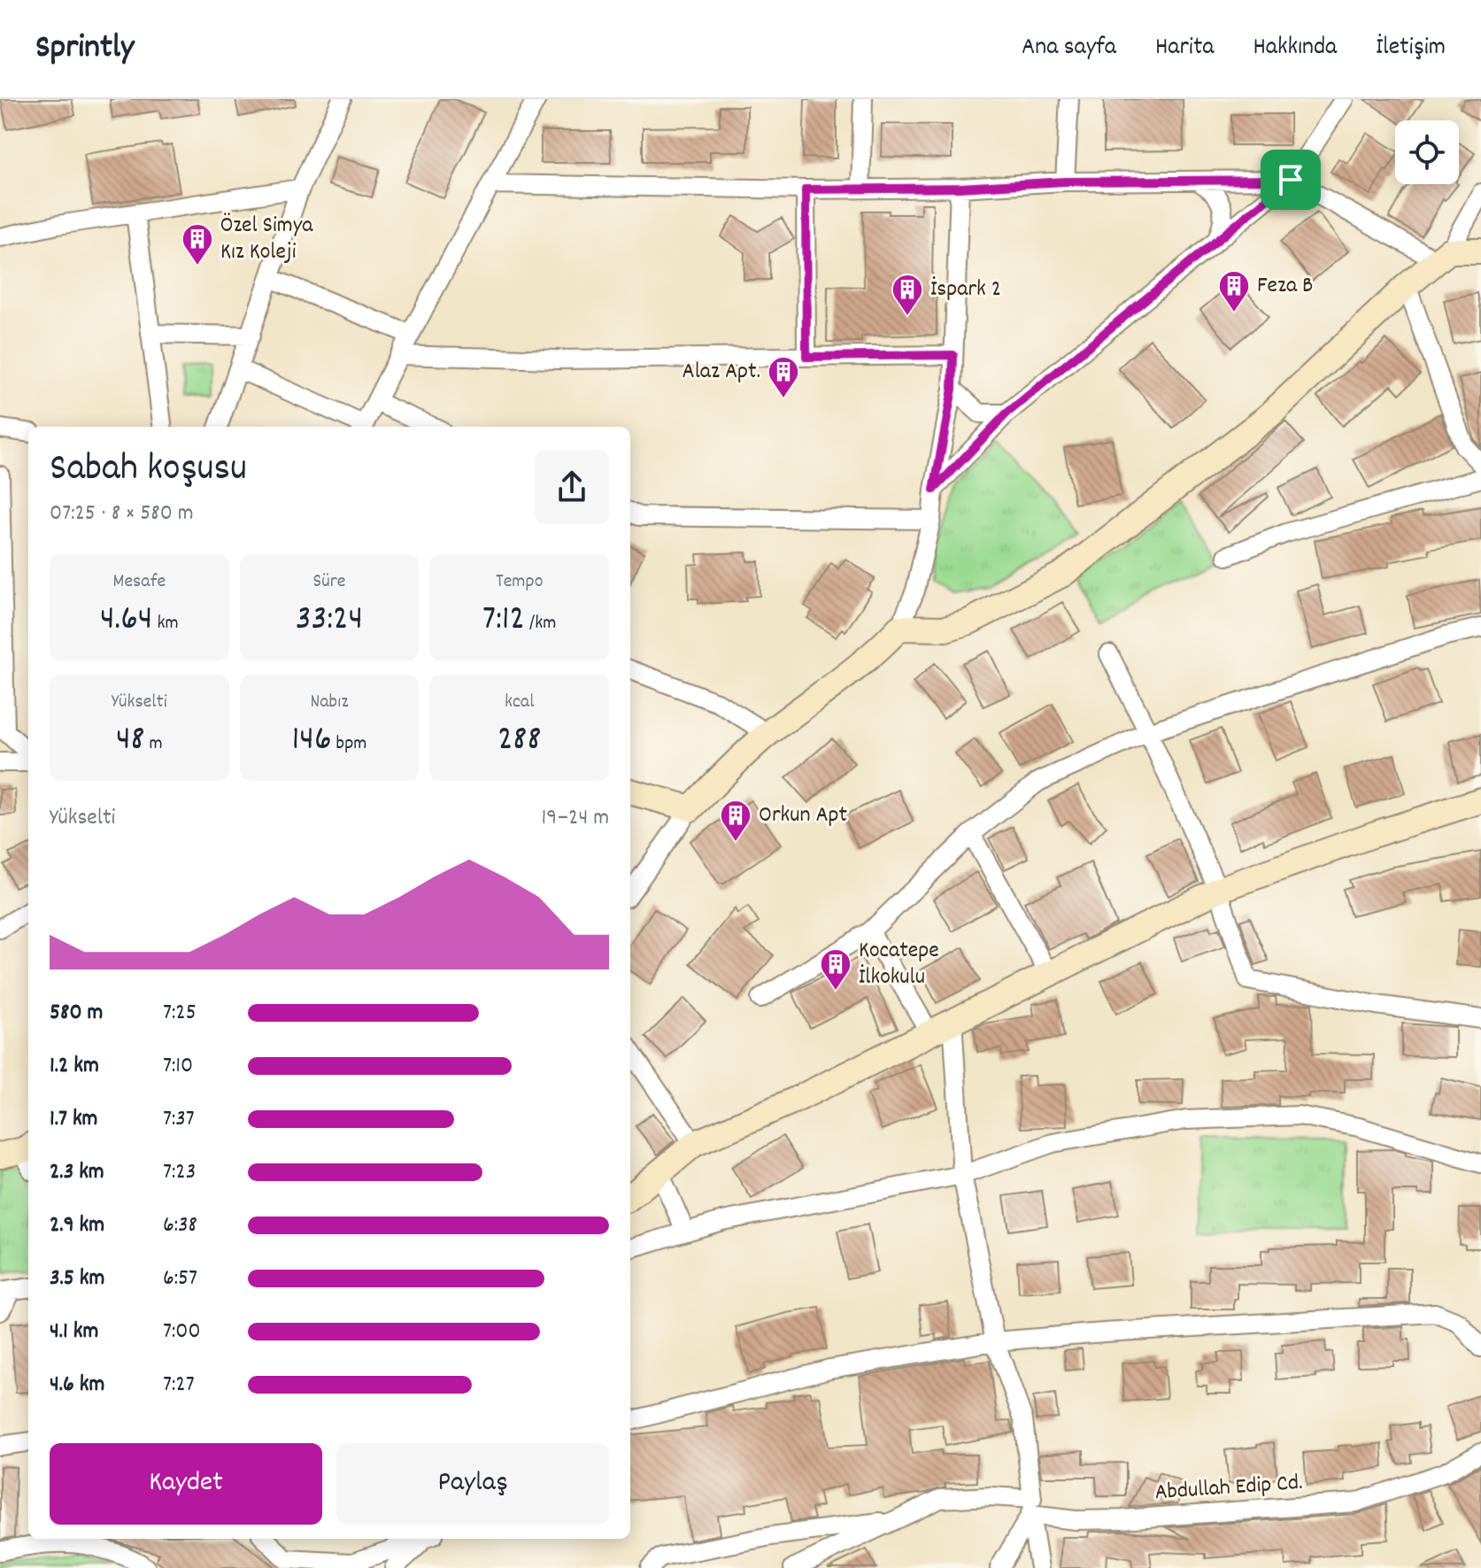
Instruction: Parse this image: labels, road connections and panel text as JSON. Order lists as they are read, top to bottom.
{
  "streets": {
    "street": ["Abdullah Edip Cd."]
  },
  "places": {
    "building": [
      "Özel Simya Kız Koleji",
      "Feza B",
      "İspark 2",
      "Alaz Apt.",
      "Orkun Apt",
      "Kocatepe İlkokulu"
    ]
  },
  "page": {
    "header": "Sprintly",
    "nav": [
      "Ana sayfa",
      "Harita",
      "Hakkında",
      "İletişim"
    ],
    "heading": ["Sabah koşusu", "07:25 · 8 × 580 m"],
    "stats": [
      ["Mesafe", "4.64 km"],
      ["Süre", "33:24"],
      ["Tempo", "7:12 /km"],
      ["Yükselti", "48 m"],
      ["Nabız", "146 bpm"],
      ["kcal", "288"]
    ],
    "chart": ["Yükselti", "19–24 m"],
    "list": [
      {
        "name": "580 m",
        "note": "7:25"
      },
      {
        "name": "1.2 km",
        "note": "7:10"
      },
      {
        "name": "1.7 km",
        "note": "7:37"
      },
      {
        "name": "2.3 km",
        "note": "7:23"
      },
      {
        "name": "2.9 km",
        "note": "6:38"
      },
      {
        "name": "3.5 km",
        "note": "6:57"
      },
      {
        "name": "4.1 km",
        "note": "7:00"
      },
      {
        "name": "4.6 km",
        "note": "7:27"
      }
    ],
    "buttons": ["Kaydet", "Paylaş"]
  }
}
